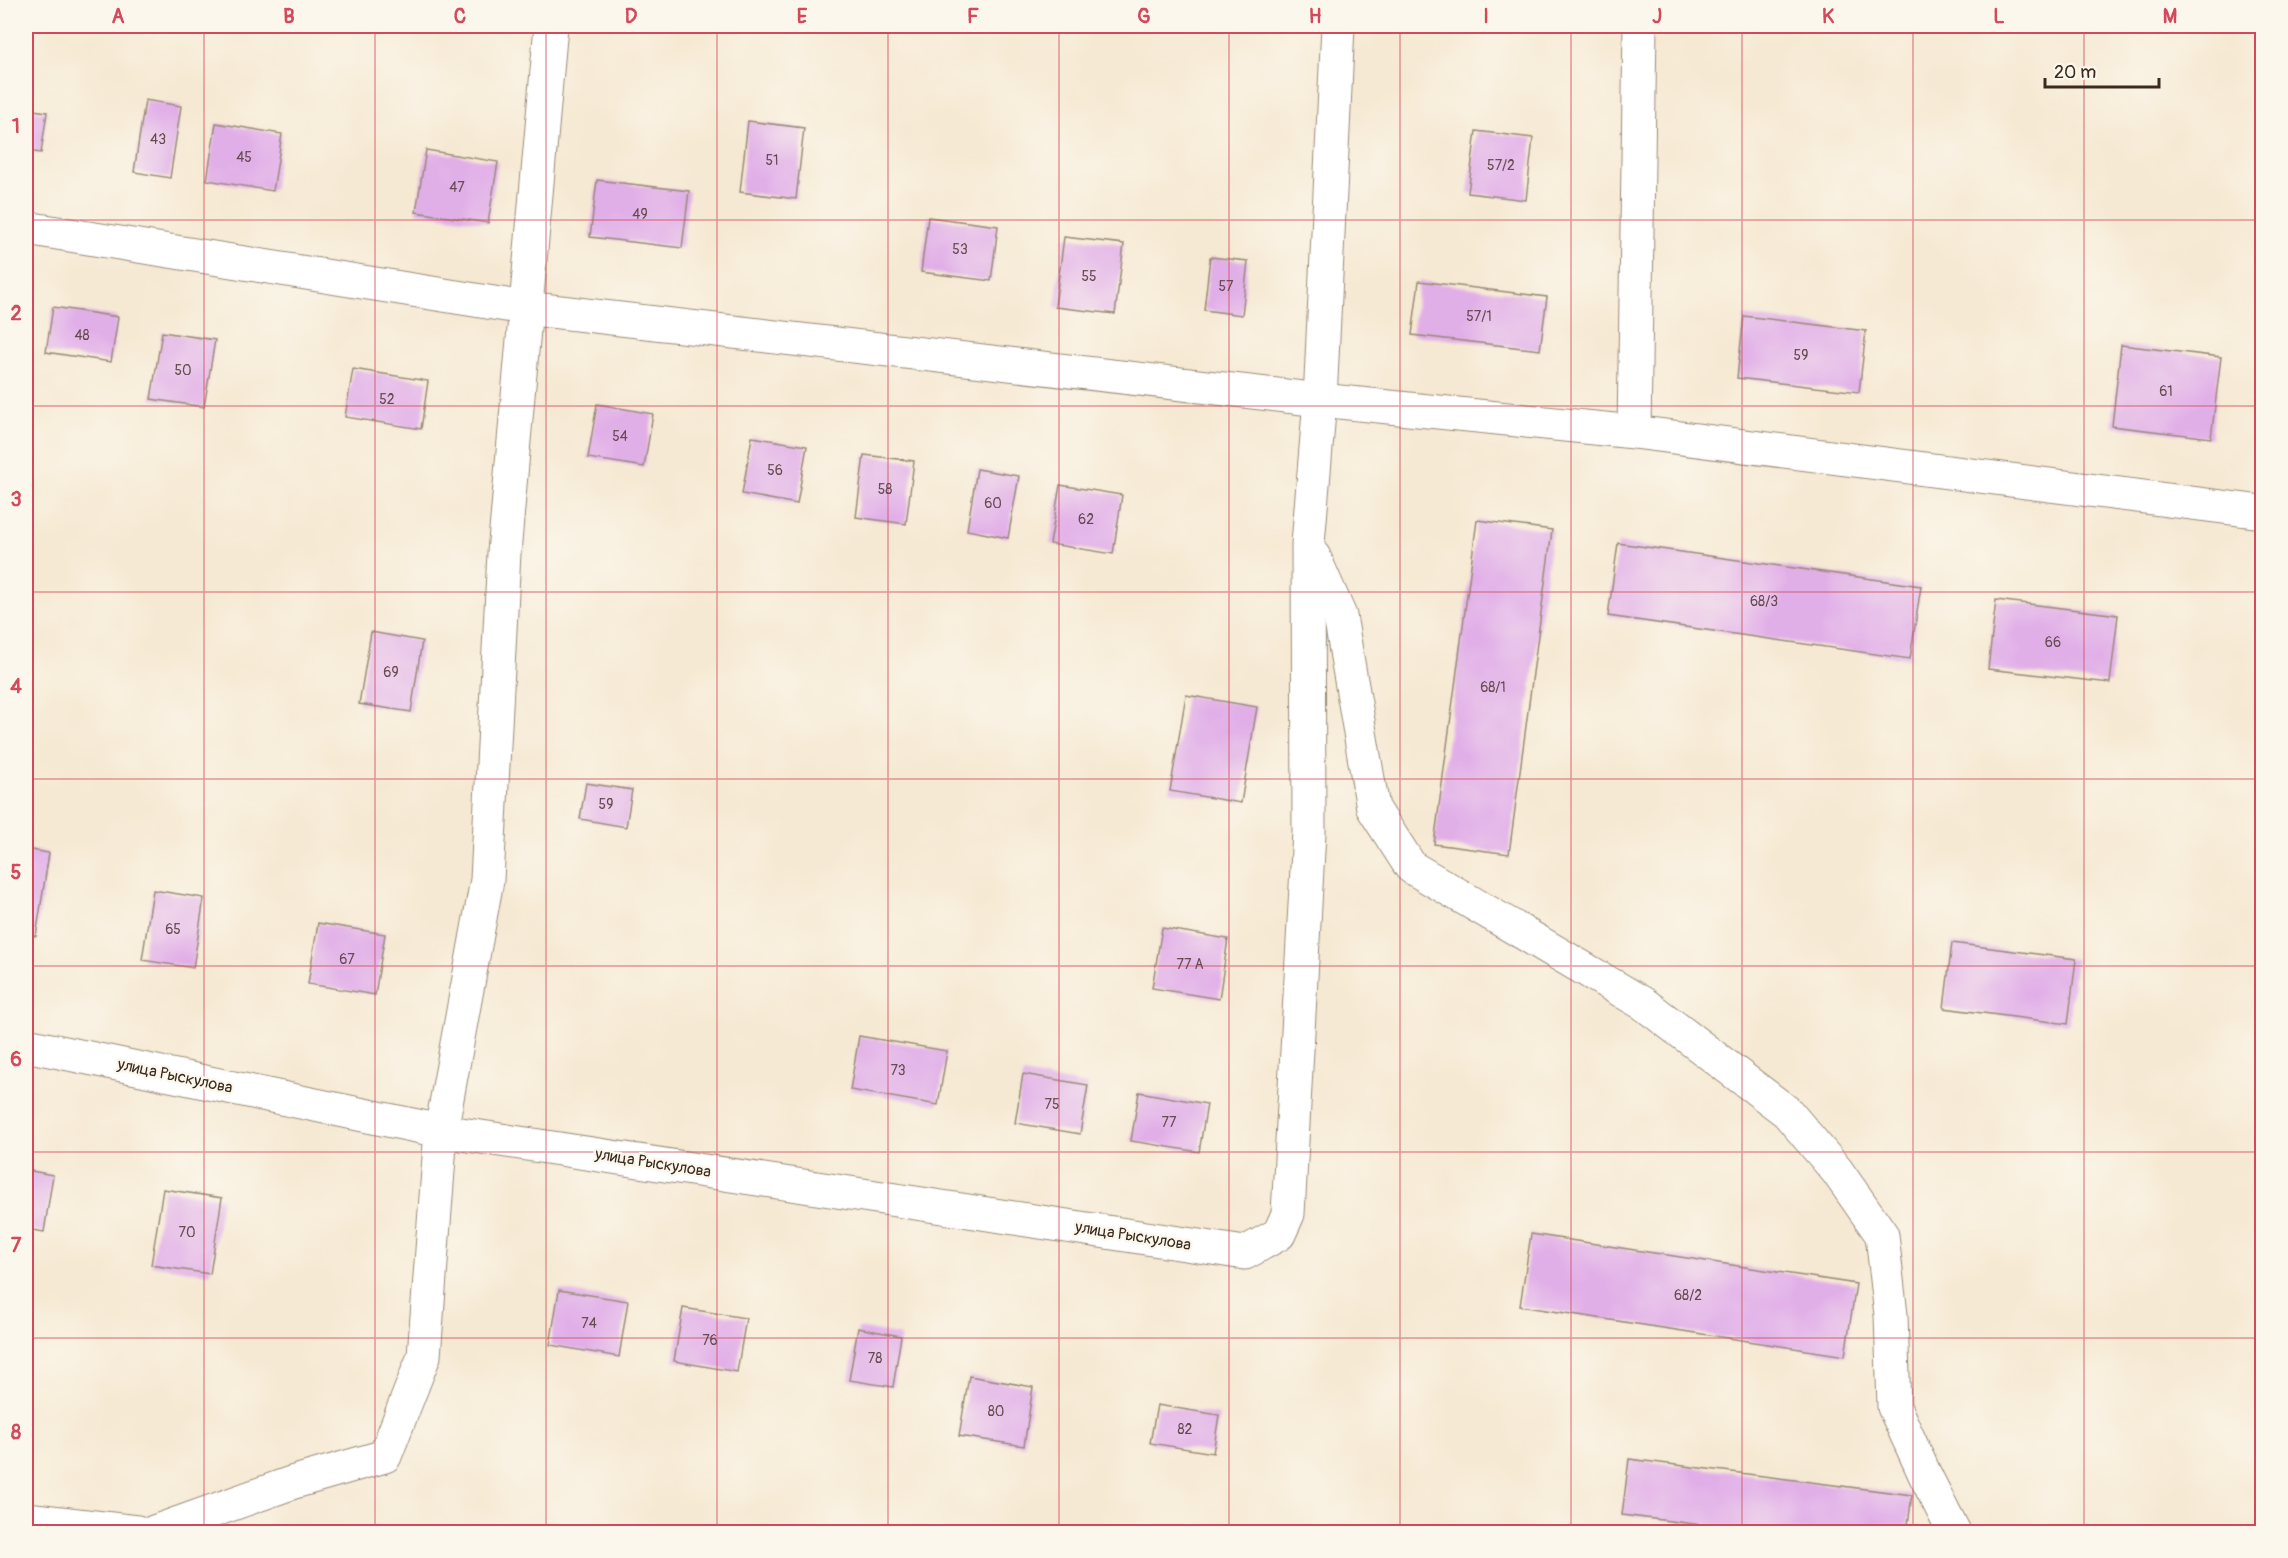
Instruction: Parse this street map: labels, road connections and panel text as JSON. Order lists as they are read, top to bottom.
{
  "streets": {
    "street": ["улица Рыскулова"]
  },
  "house_numbers": [
    "43",
    "45",
    "51",
    "57/2",
    "47",
    "49",
    "53",
    "55",
    "57",
    "57/1",
    "48",
    "59",
    "50",
    "61",
    "52",
    "54",
    "56",
    "58",
    "60",
    "62",
    "68/3",
    "66",
    "69",
    "68/1",
    "59",
    "65",
    "67",
    "77 А",
    "73",
    "75",
    "77",
    "70",
    "68/2",
    "74",
    "76",
    "78",
    "80",
    "82"
  ],
  "scale_bar": "20 m",
  "grid": {
    "columns": [
      "A",
      "B",
      "C",
      "D",
      "E",
      "F",
      "G",
      "H",
      "I",
      "J",
      "K",
      "L",
      "M"
    ],
    "rows": [
      "1",
      "2",
      "3",
      "4",
      "5",
      "6",
      "7",
      "8"
    ]
  }
}
